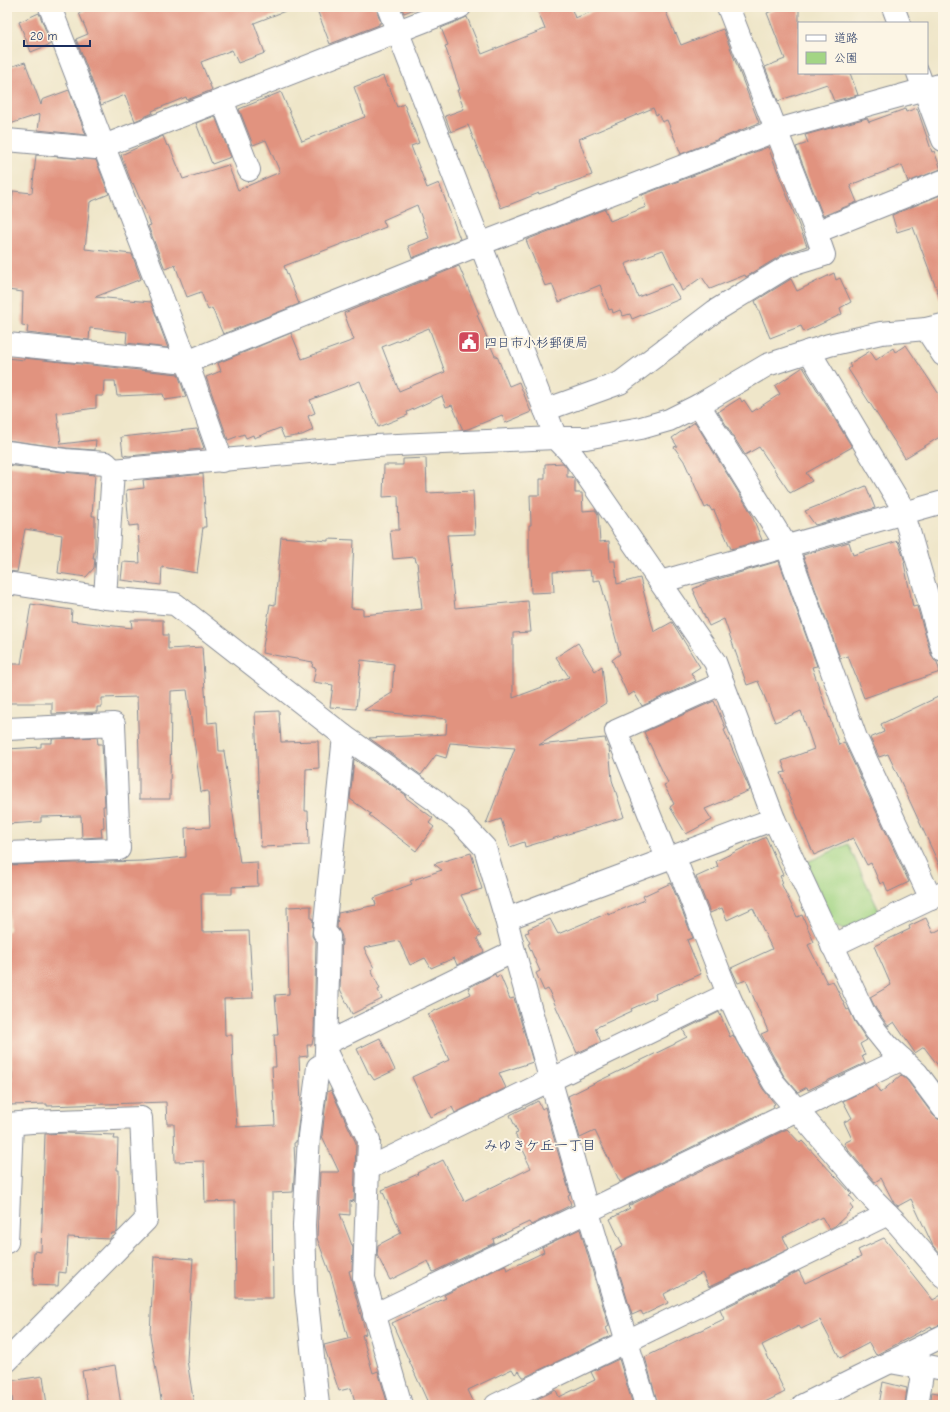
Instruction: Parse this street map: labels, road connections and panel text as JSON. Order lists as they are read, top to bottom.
{
  "districts": ["みゆきケ丘一丁目"],
  "places": {
    "public building": ["四日市小杉郵便局"]
  },
  "legend": ["道路", "公園"],
  "scale_bar": "20 m"
}
